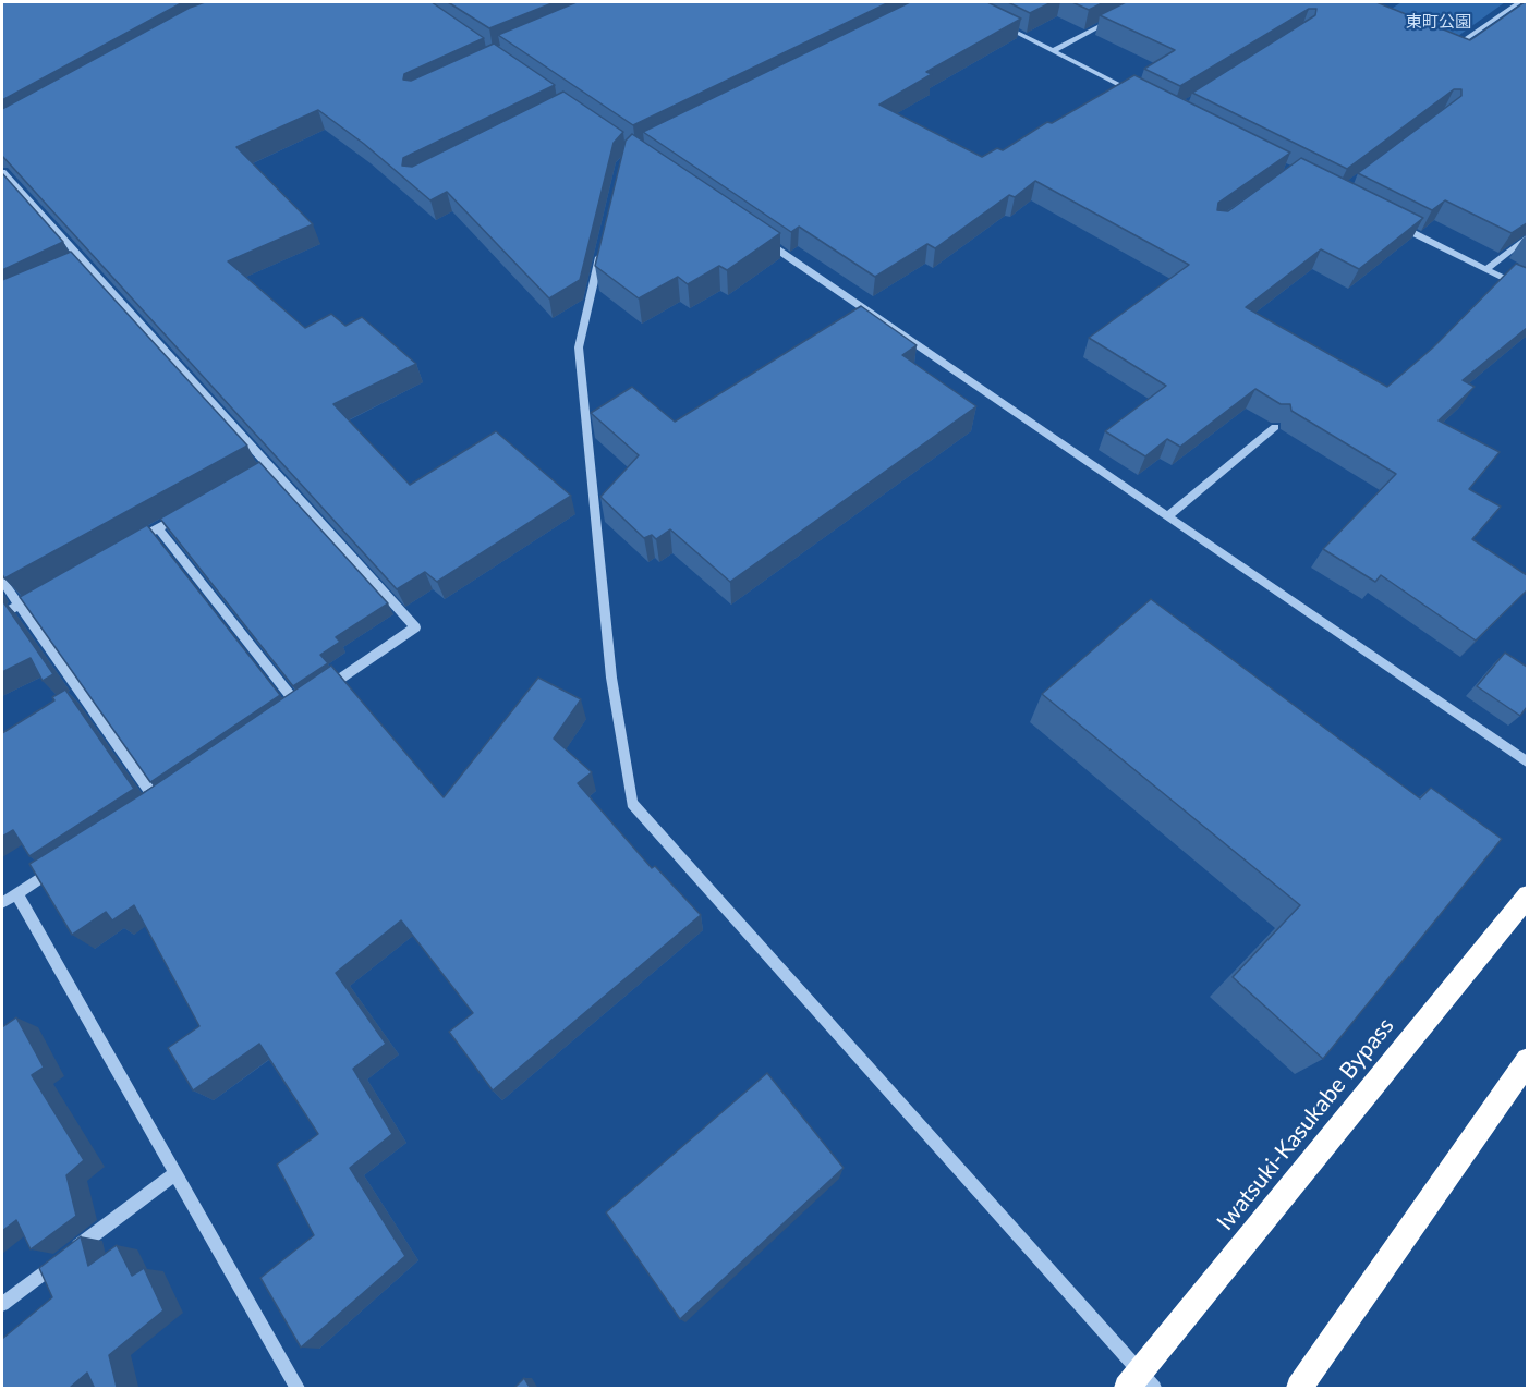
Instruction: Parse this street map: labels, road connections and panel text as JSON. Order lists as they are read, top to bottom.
{
  "streets": {
    "highway": ["Iwatsuki-Kasukabe Bypass"]
  },
  "parks": ["東町公園"]
}
